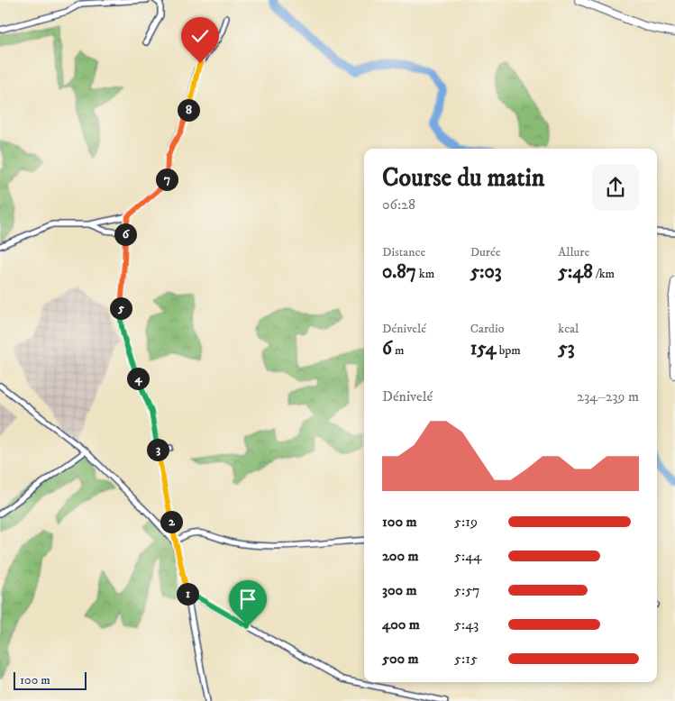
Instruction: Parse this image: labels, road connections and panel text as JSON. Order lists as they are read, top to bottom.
{
  "scale_bar": "100 m",
  "page": {
    "pins": [
      "8",
      "7",
      "6",
      "5",
      "4",
      "3",
      "2",
      "1"
    ],
    "heading": ["Course du matin", "06:28"],
    "stats": [
      ["Distance", "0.87 km"],
      ["Durée", "5:03"],
      ["Allure", "5:48 /km"],
      ["Dénivelé", "6 m"],
      ["Cardio", "154 bpm"],
      ["kcal", "53"]
    ],
    "chart": ["Dénivelé", "234–239 m"],
    "list": [
      {
        "name": "100 m",
        "note": "5:19"
      },
      {
        "name": "200 m",
        "note": "5:44"
      },
      {
        "name": "300 m",
        "note": "5:57"
      },
      {
        "name": "400 m",
        "note": "5:43"
      },
      {
        "name": "500 m",
        "note": "5:15"
      }
    ],
    "scale": "100 m"
  }
}
